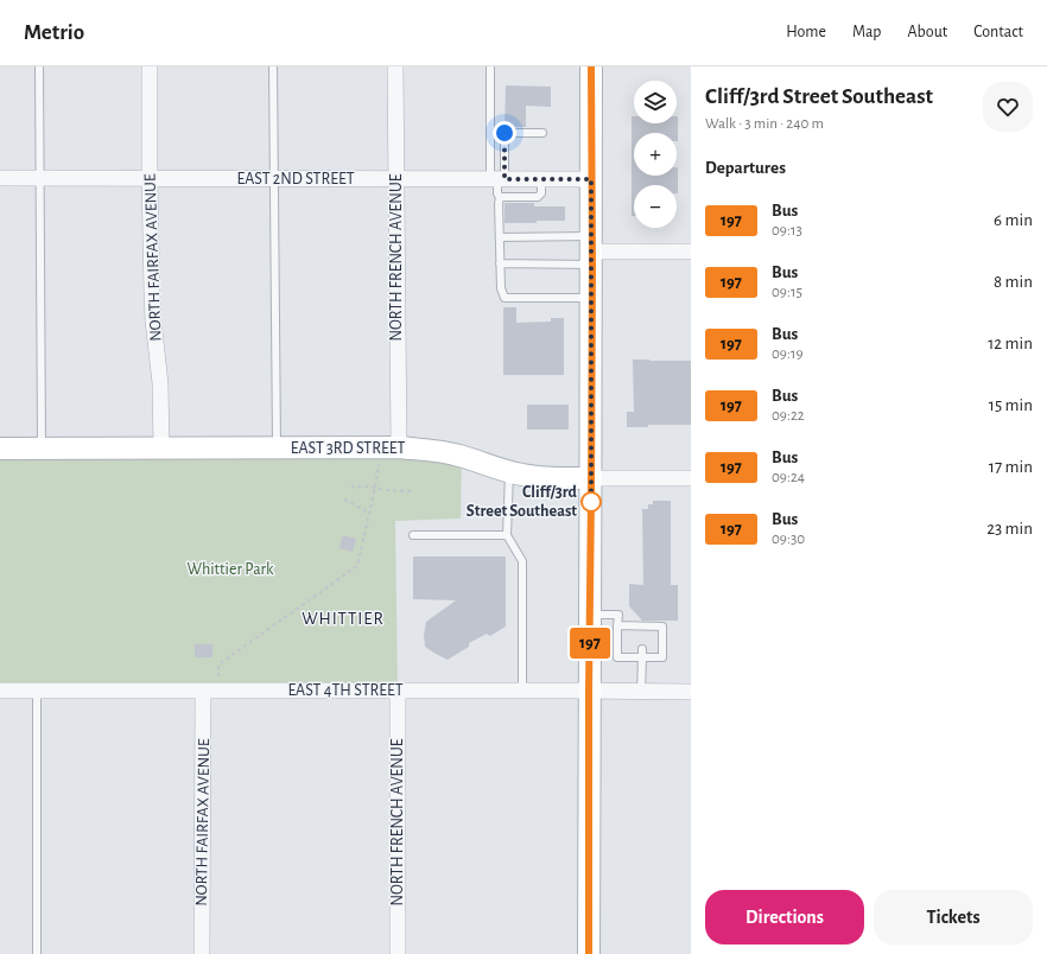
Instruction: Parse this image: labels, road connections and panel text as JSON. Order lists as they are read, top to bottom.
{
  "streets": {
    "main road": ["EAST 3RD STREET"],
    "street": [
      "EAST 2ND STREET",
      "NORTH FAIRFAX AVENUE",
      "NORTH FRENCH AVENUE",
      "EAST 4TH STREET"
    ]
  },
  "crossings": [
    ["EAST 2ND STREET", "NORTH FAIRFAX AVENUE"],
    ["EAST 2ND STREET", "NORTH FRENCH AVENUE"],
    ["NORTH FAIRFAX AVENUE", "EAST 3RD STREET"],
    ["NORTH FAIRFAX AVENUE", "EAST 4TH STREET"],
    ["NORTH FRENCH AVENUE", "EAST 3RD STREET"],
    ["NORTH FRENCH AVENUE", "EAST 4TH STREET"]
  ],
  "districts": ["WHITTIER"],
  "parks": ["Whittier Park"],
  "places": ["Cliff/3rd Street Southeast"],
  "lines": ["bus line 197"],
  "page": {
    "header": "Metrio",
    "nav": [
      "Home",
      "Map",
      "About",
      "Contact"
    ],
    "on_map": "197",
    "heading": [
      ["Cliff/3rd Street Southeast", "Walk · 3 min · 240 m"],
      "Departures"
    ],
    "map_buttons": ["+", "−"],
    "list": [
      {
        "mark": "197",
        "name": "Bus",
        "note": "09:13",
        "value": "6 min"
      },
      {
        "mark": "197",
        "name": "Bus",
        "note": "09:15",
        "value": "8 min"
      },
      {
        "mark": "197",
        "name": "Bus",
        "note": "09:19",
        "value": "12 min"
      },
      {
        "mark": "197",
        "name": "Bus",
        "note": "09:22",
        "value": "15 min"
      },
      {
        "mark": "197",
        "name": "Bus",
        "note": "09:24",
        "value": "17 min"
      },
      {
        "mark": "197",
        "name": "Bus",
        "note": "09:30",
        "value": "23 min"
      }
    ],
    "buttons": ["Directions", "Tickets"]
  }
}
